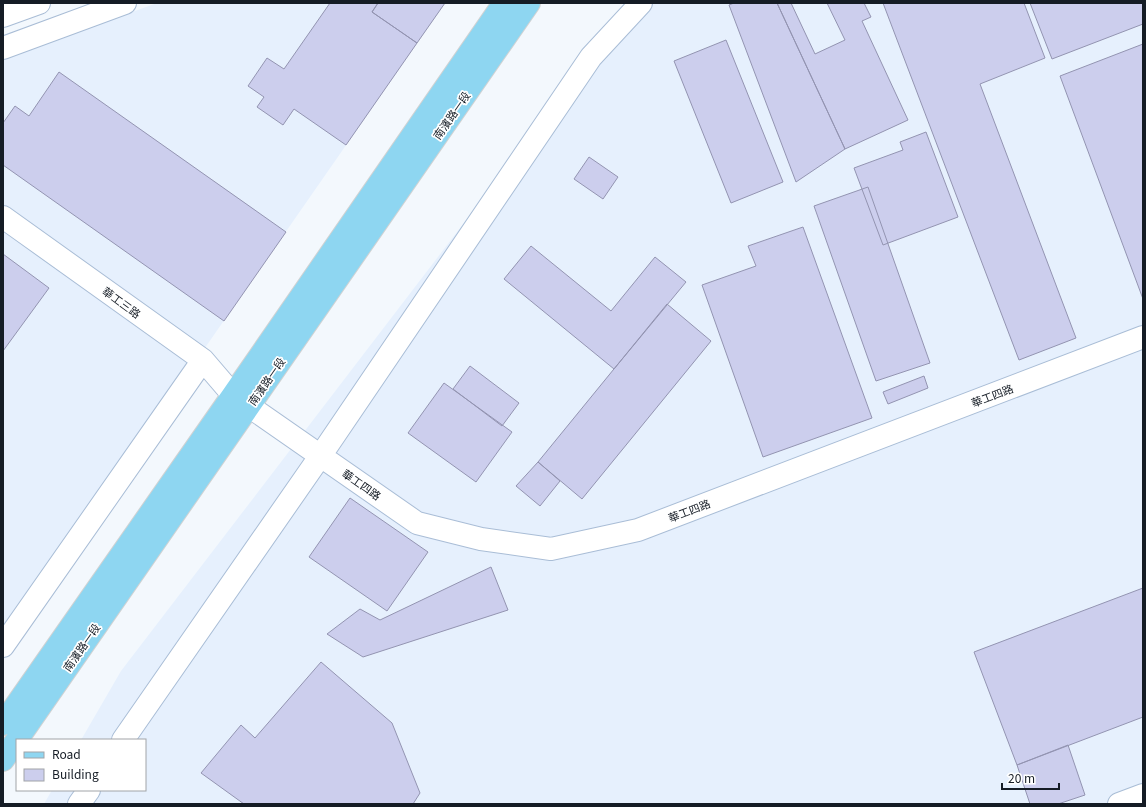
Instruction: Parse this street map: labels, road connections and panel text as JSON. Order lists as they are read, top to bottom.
{
  "streets": {
    "main road": ["南濱路一段"],
    "street": ["華工三路", "華工四路"]
  },
  "crossings": [
    ["南濱路一段", "華工三路"],
    ["南濱路一段", "華工四路"],
    ["華工三路", "華工四路"]
  ],
  "legend": ["Road", "Building"],
  "scale_bar": "20 m"
}
